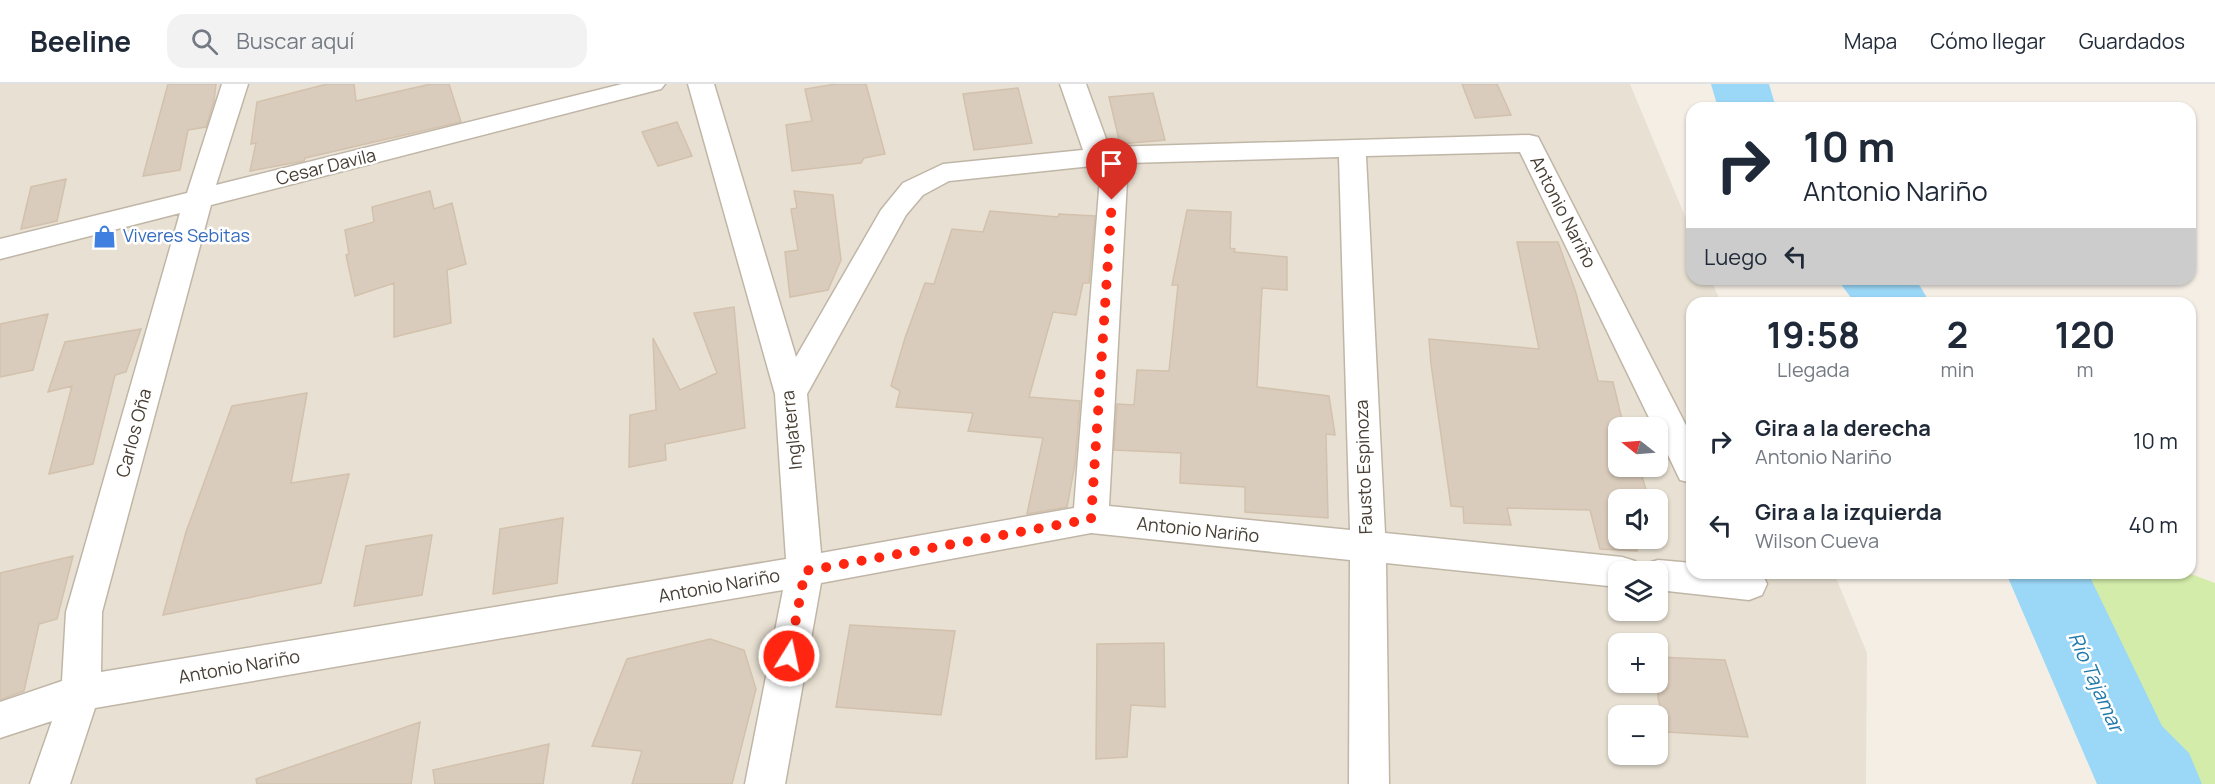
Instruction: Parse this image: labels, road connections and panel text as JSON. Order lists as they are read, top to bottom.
{
  "streets": {
    "street": [
      "Cesar Davila",
      "Antonio Nariño",
      "Inglaterra",
      "Carlos Oña",
      "Fausto Espinoza"
    ]
  },
  "crossings": [
    ["Cesar Davila", "Carlos Oña"],
    ["Antonio Nariño", "Inglaterra"],
    ["Antonio Nariño", "Carlos Oña"],
    ["Antonio Nariño", "Fausto Espinoza"]
  ],
  "water": ["Río Tajamar"],
  "places": {
    "shop": ["Viveres Sebitas"]
  },
  "north": "left",
  "page": {
    "header": "Beeline",
    "search": "Buscar aquí",
    "nav": ["Mapa", "Cómo llegar", "Guardados"],
    "turn": ["10 m", "Antonio Nariño"],
    "then": "Luego",
    "eta": [
      "19:58",
      "Llegada",
      "2",
      "min",
      "120",
      "m"
    ],
    "list": [
      {
        "name": "Gira a la derecha",
        "note": "Antonio Nariño",
        "value": "10 m"
      },
      {
        "name": "Gira a la izquierda",
        "note": "Wilson Cueva",
        "value": "40 m"
      }
    ],
    "map_buttons": ["+", "−"]
  }
}
